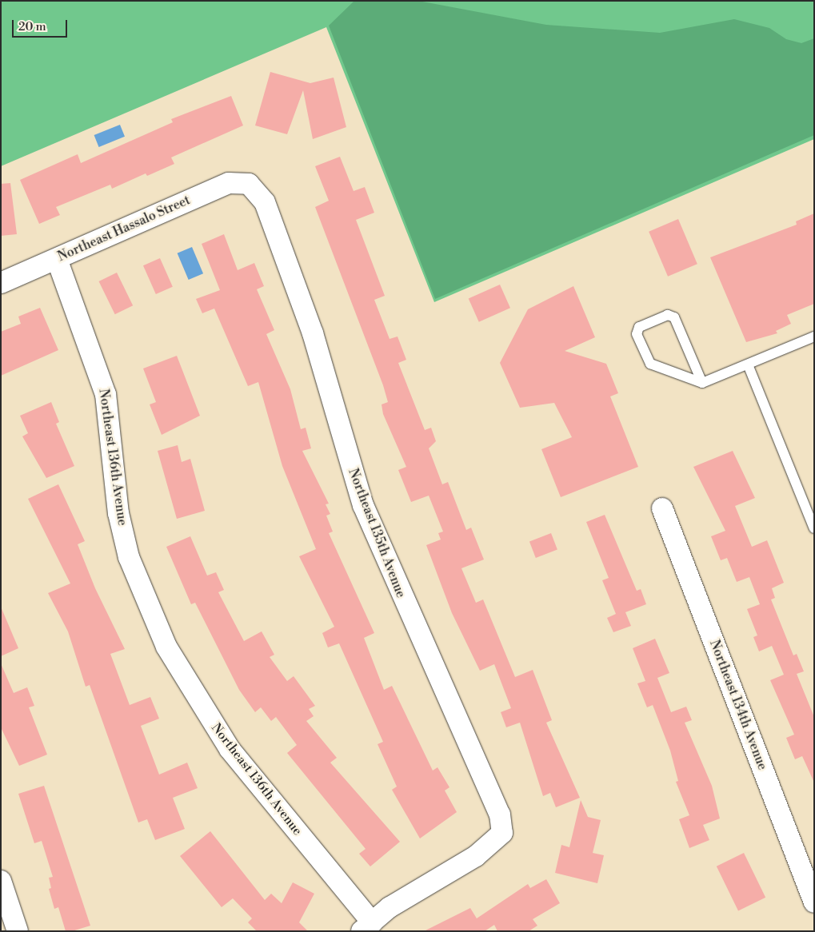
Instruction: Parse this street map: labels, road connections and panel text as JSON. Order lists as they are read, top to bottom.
{
  "streets": {
    "street": [
      "Northeast Hassalo Street",
      "Northeast 136th Avenue",
      "Northeast 135th Avenue",
      "Northeast 134th Avenue"
    ]
  },
  "crossings": [
    ["Northeast Hassalo Street", "Northeast 136th Avenue"],
    ["Northeast Hassalo Street", "Northeast 135th Avenue"],
    ["Northeast 136th Avenue", "Northeast 135th Avenue"]
  ],
  "scale_bar": "20 m"
}
